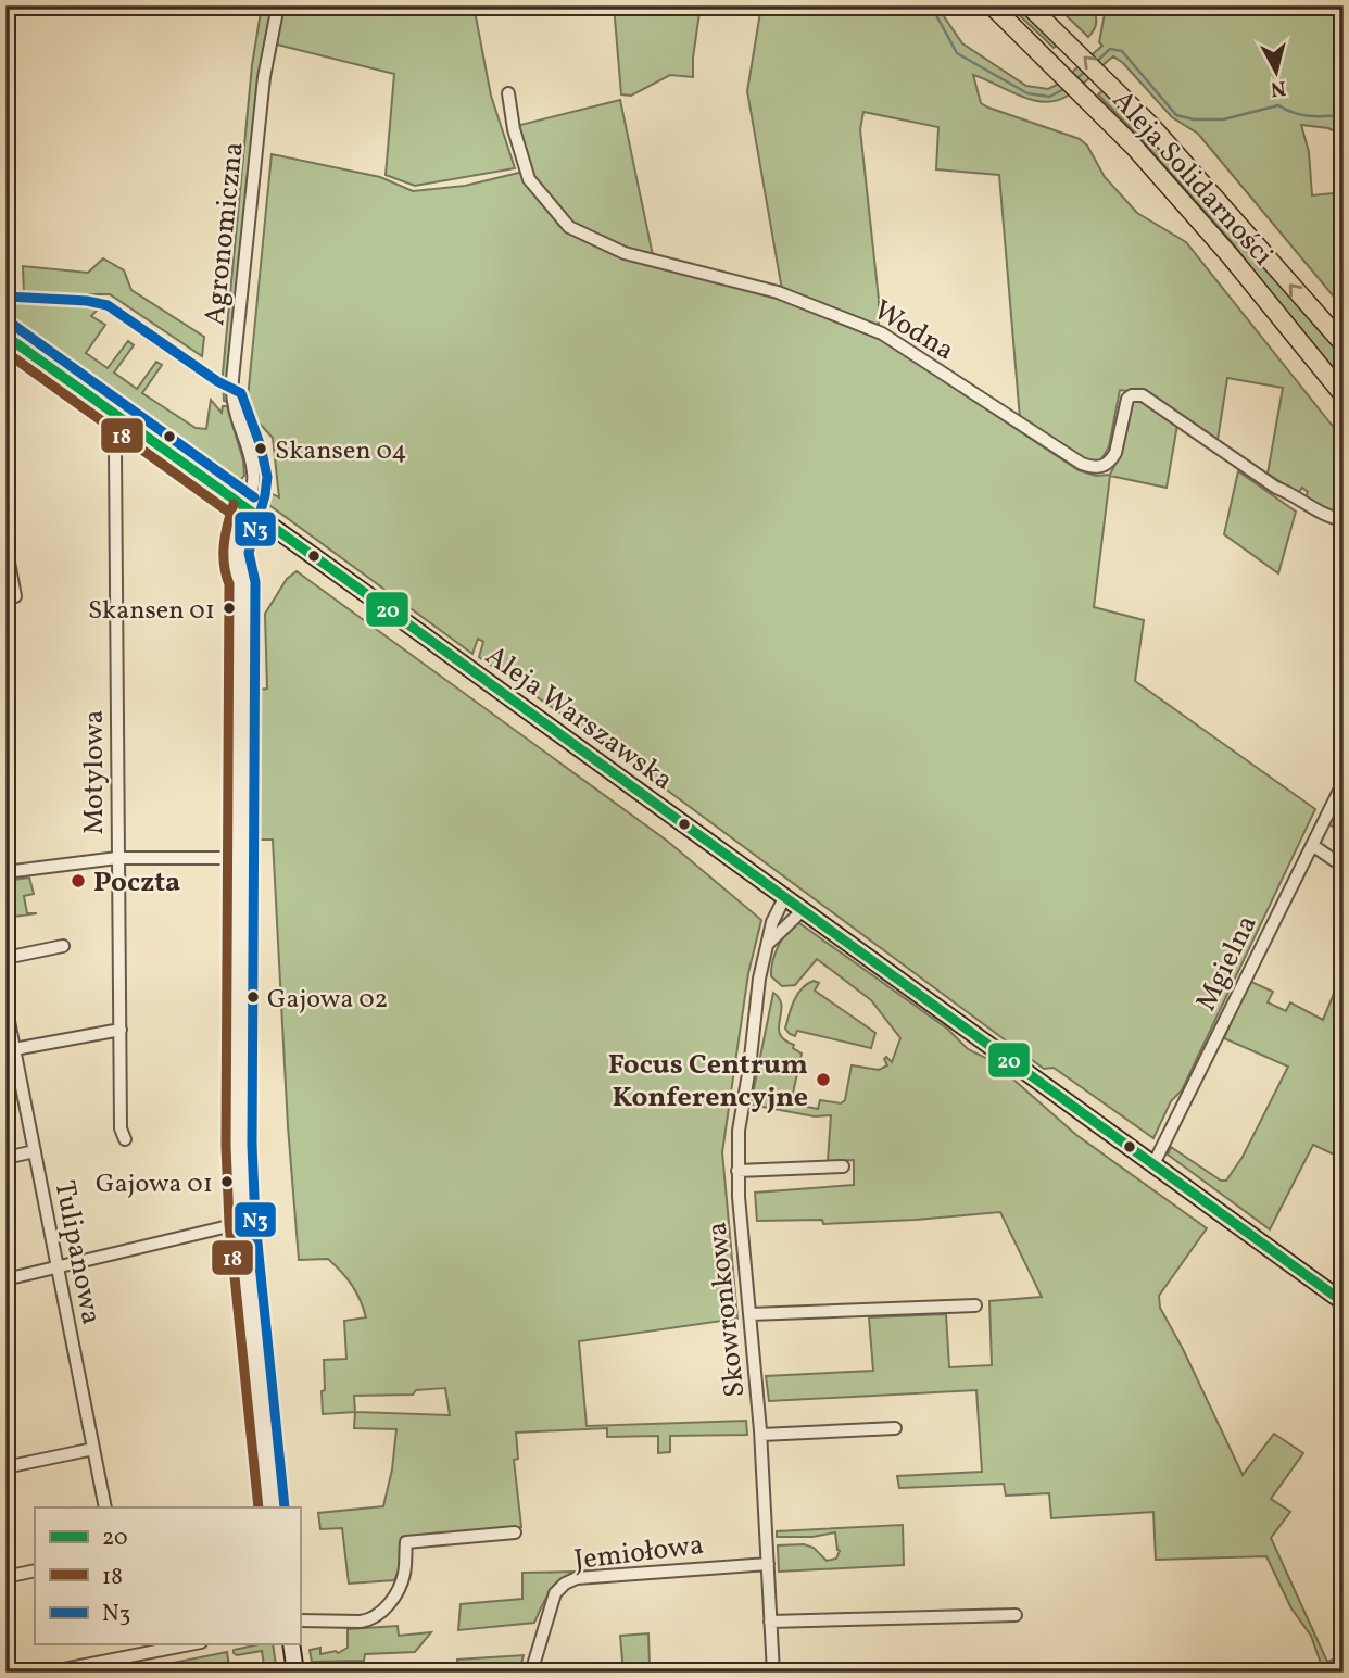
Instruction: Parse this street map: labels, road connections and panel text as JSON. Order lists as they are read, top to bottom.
{
  "streets": {
    "main road": ["Aleja Solidarności"],
    "street": [
      "Agronomiczna",
      "Wodna",
      "Aleja Warszawska",
      "Motylowa",
      "Mgielna",
      "Tulipanowa",
      "Skowronkowa",
      "Jemiołowa"
    ]
  },
  "crossings": [
    ["Agronomiczna", "Aleja Warszawska"],
    ["Aleja Warszawska", "Mgielna"],
    ["Aleja Warszawska", "Skowronkowa"],
    ["Skowronkowa", "Jemiołowa"]
  ],
  "places": [
    "Skansen 04",
    "Skansen 01",
    "Poczta",
    "Gajowa 02",
    "Focus Centrum Konferencyjne",
    "Gajowa 01"
  ],
  "lines": ["transit line N3", "transit line 20", "transit line 18"],
  "legend": ["20", "18", "N3"],
  "north": "bottom"
}
